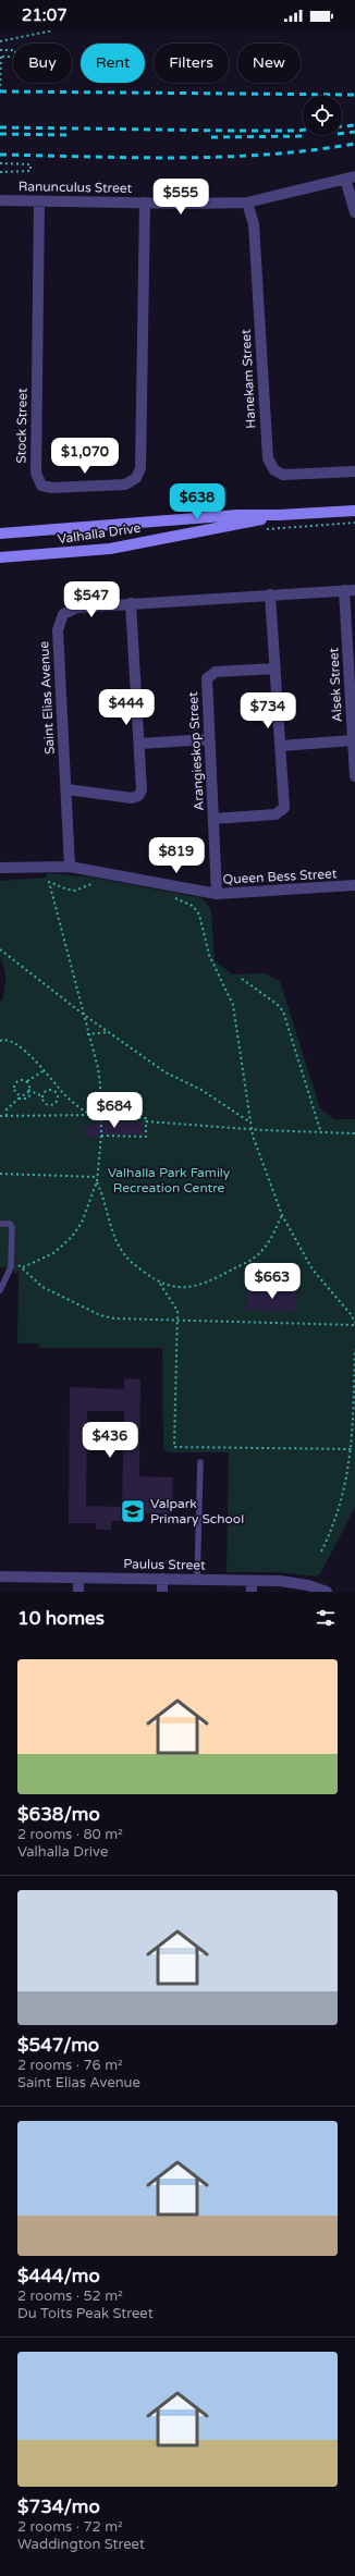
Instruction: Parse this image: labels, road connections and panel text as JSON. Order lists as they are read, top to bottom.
{
  "streets": {
    "main road": ["Valhalla Drive"],
    "street": [
      "Ranunculus Street",
      "Hanekam Street",
      "Stock Street",
      "Alsek Street",
      "Saint Elias Avenue",
      "Arangieskop Street",
      "Queen Bess Street",
      "Paulus Street"
    ]
  },
  "crossings": [
    ["Ranunculus Street", "Hanekam Street"],
    ["Ranunculus Street", "Stock Street"],
    ["Alsek Street", "Saint Elias Avenue"],
    ["Saint Elias Avenue", "Queen Bess Street"],
    ["Arangieskop Street", "Queen Bess Street"]
  ],
  "parks": ["Valhalla Park Family Recreation Centre"],
  "places": {
    "school or university": ["Valpark Primary School"]
  },
  "page": {
    "status": "21:07",
    "chip": [
      "Buy",
      "Rent",
      "Filters",
      "New"
    ],
    "price": [
      "$555",
      "$1,070",
      "$638",
      "$547",
      "$444",
      "$734",
      "$819",
      "$684",
      "$663",
      "$436"
    ],
    "heading": "10 homes",
    "list": [
      {
        "name": "$638/mo",
        "note": "2 rooms · 80 m² · Valhalla Drive"
      },
      {
        "name": "$547/mo",
        "note": "2 rooms · 76 m² · Saint Elias Avenue"
      },
      {
        "name": "$444/mo",
        "note": "2 rooms · 52 m² · Du Toits Peak Street"
      },
      {
        "name": "$734/mo",
        "note": "2 rooms · 72 m² · Waddington Street"
      }
    ]
  }
}
